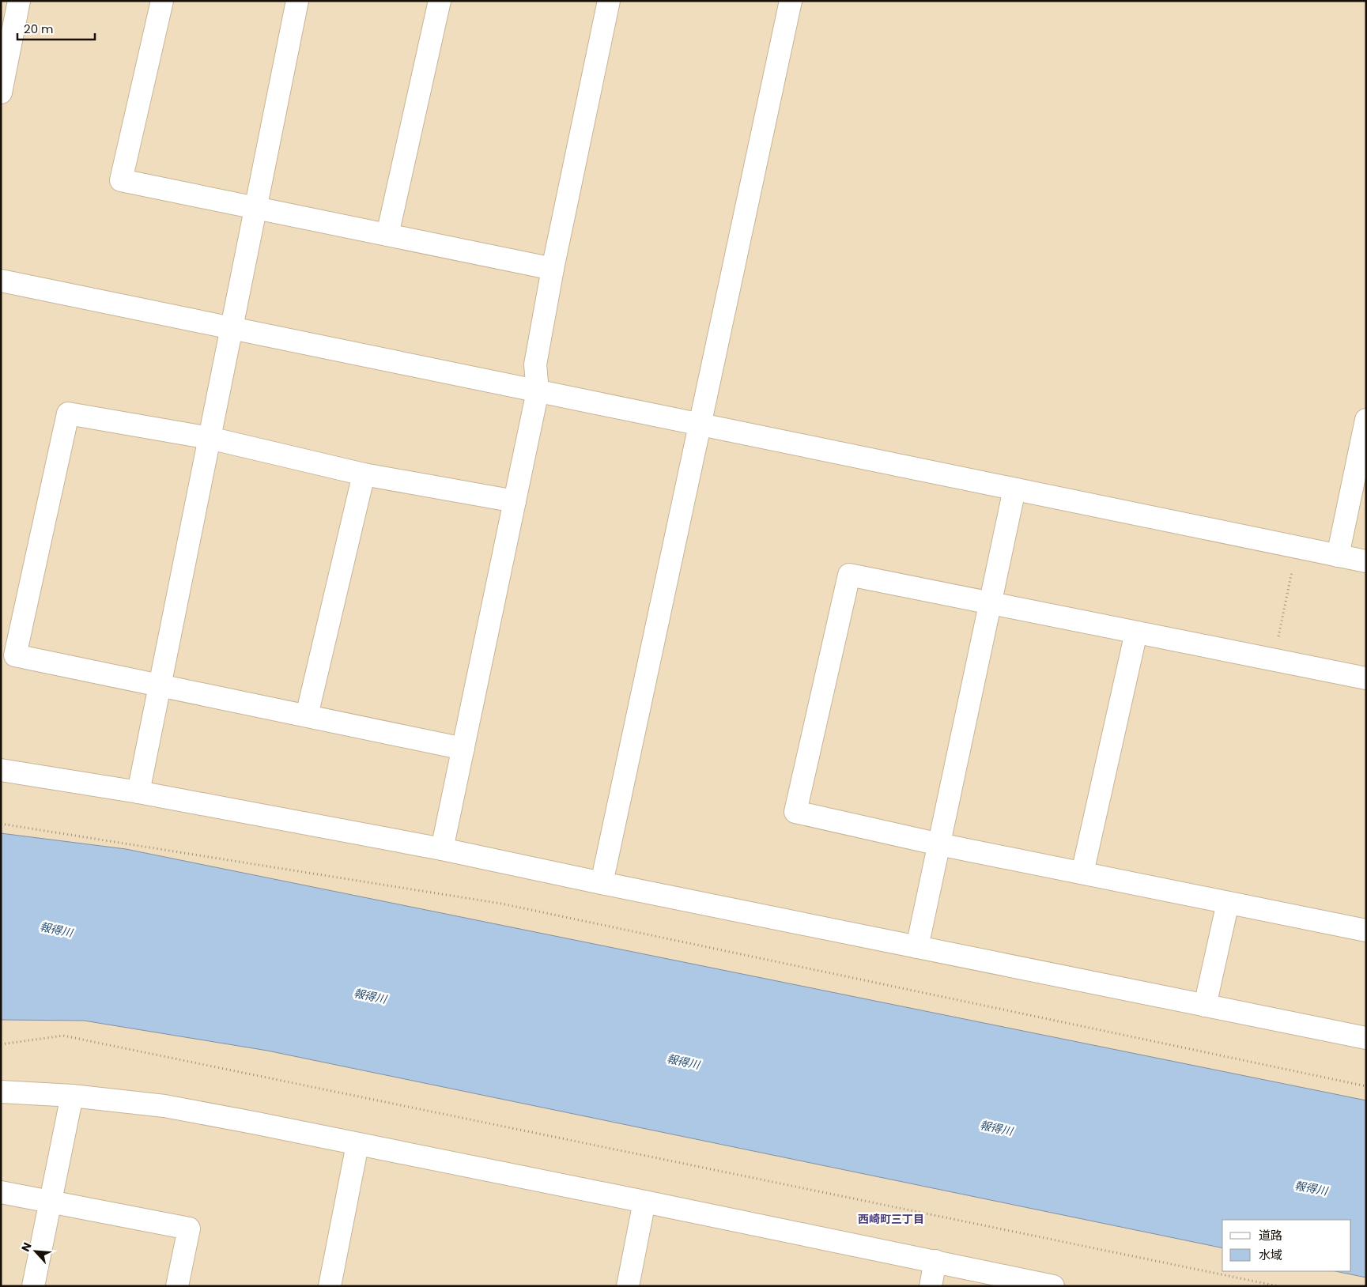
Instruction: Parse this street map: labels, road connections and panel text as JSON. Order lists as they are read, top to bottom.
{
  "districts": ["西崎町三丁目"],
  "water": ["報得川"],
  "legend": ["道路", "水域"],
  "scale_bar": "20 m",
  "north": "top left"
}
